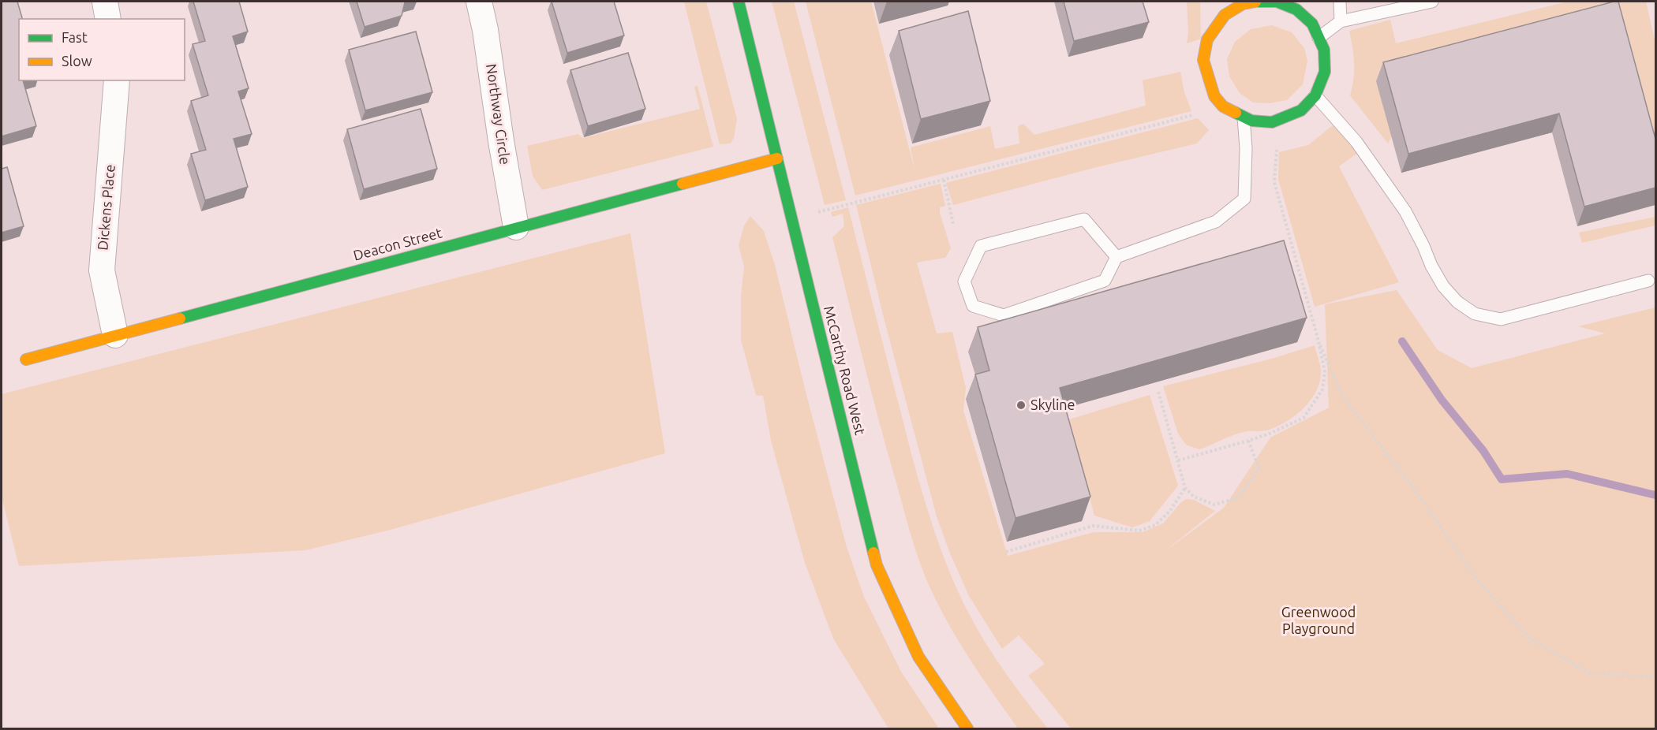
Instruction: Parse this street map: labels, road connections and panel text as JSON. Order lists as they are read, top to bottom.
{
  "streets": {
    "street": [
      "Northway Circle",
      "Dickens Place",
      "Deacon Street",
      "McCarthy Road West"
    ]
  },
  "crossings": [
    ["Northway Circle", "Deacon Street"],
    ["Dickens Place", "Deacon Street"],
    ["Deacon Street", "McCarthy Road West"]
  ],
  "parks": ["Greenwood Playground"],
  "places": ["Skyline"],
  "legend": ["Fast", "Slow"]
}
